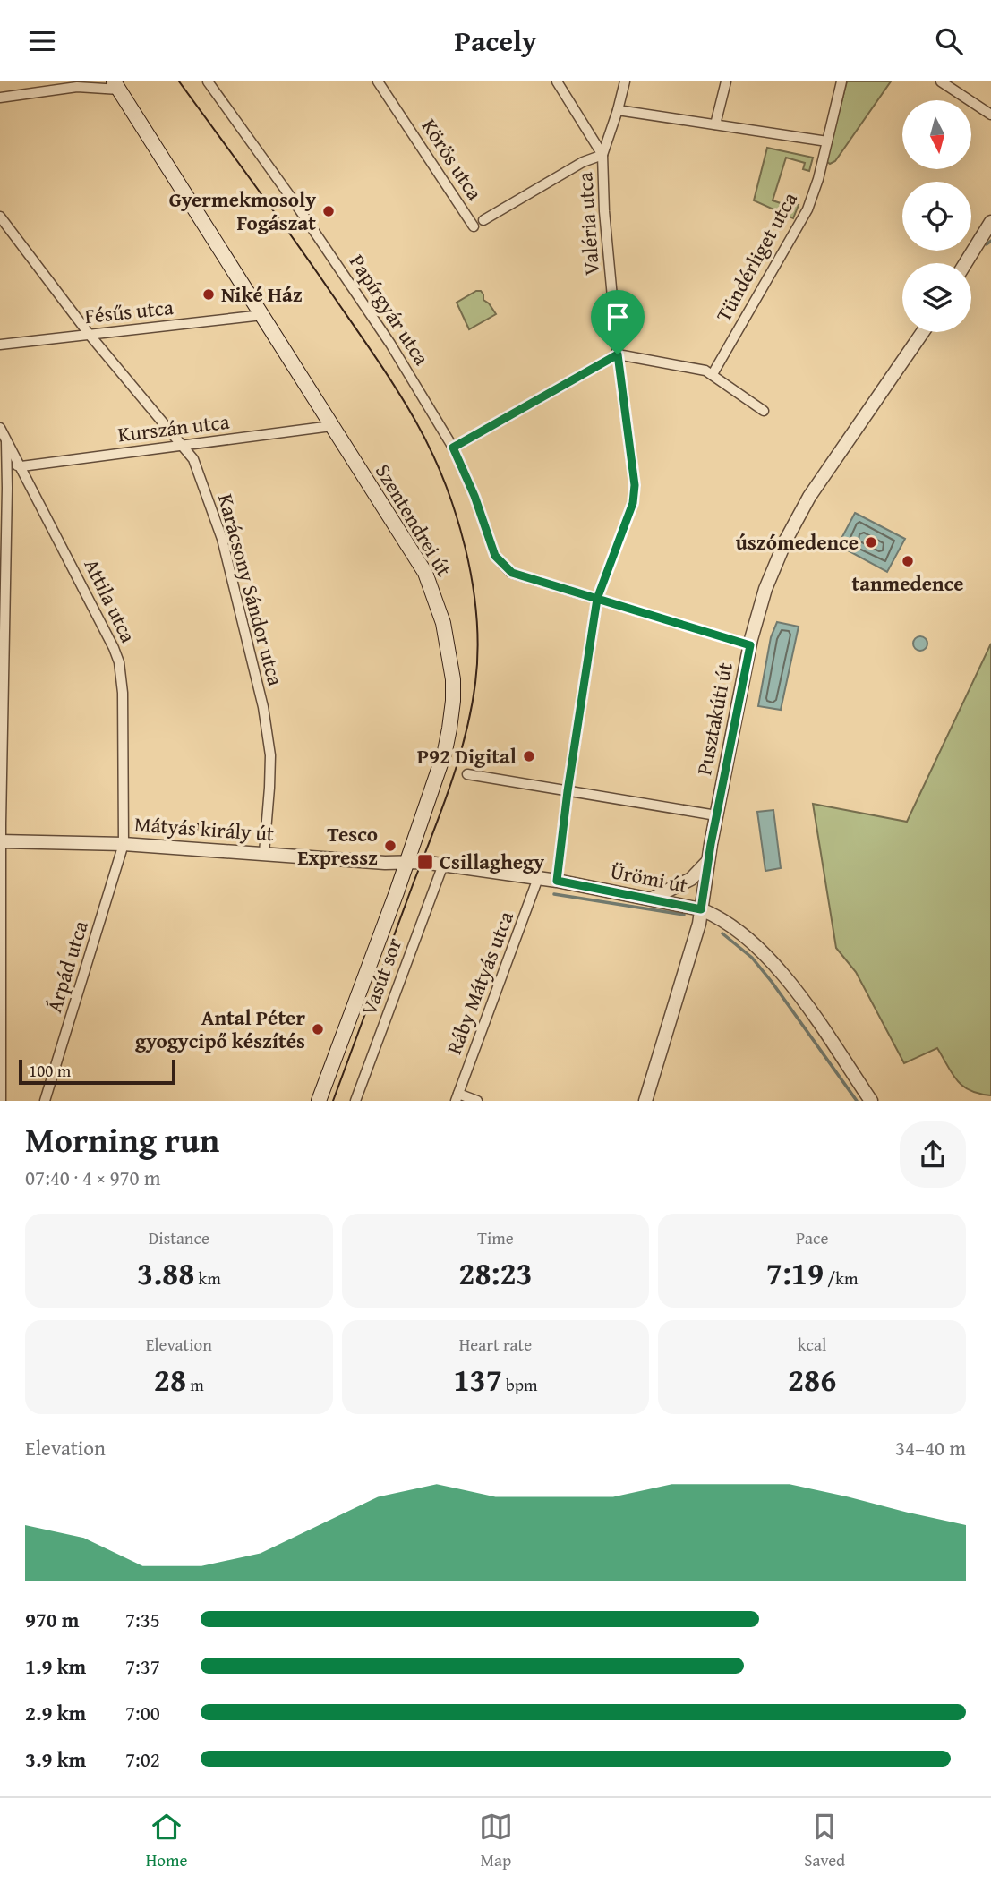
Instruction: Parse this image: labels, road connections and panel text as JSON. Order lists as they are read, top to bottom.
{
  "streets": {
    "main road": ["Szentendrei út"],
    "street": [
      "Körös utca",
      "Valéria utca",
      "Tündérliget utca",
      "Papírgyár utca",
      "Fésűs utca",
      "Kurszán utca",
      "Karácsony Sándor utca",
      "Attila utca",
      "Pusztakúti út",
      "Mátyás király út",
      "Ürömi út",
      "Árpád utca",
      "Vasút sor",
      "Ráby Mátyás utca"
    ]
  },
  "crossings": [
    ["Körös utca", "Valéria utca"],
    ["Valéria utca", "Papírgyár utca"],
    ["Valéria utca", "Ürömi út"],
    ["Fésűs utca", "Szentendrei út"],
    ["Fésűs utca", "Karácsony Sándor utca"],
    ["Kurszán utca", "Szentendrei út"],
    ["Kurszán utca", "Karácsony Sándor utca"],
    ["Kurszán utca", "Attila utca"],
    ["Szentendrei út", "Mátyás király út"],
    ["Szentendrei út", "Ürömi út"],
    ["Karácsony Sándor utca", "Mátyás király út"],
    ["Attila utca", "Mátyás király út"],
    ["Attila utca", "Árpád utca"],
    ["Pusztakúti út", "Ürömi út"],
    ["Mátyás király út", "Ürömi út"],
    ["Mátyás király út", "Árpád utca"],
    ["Ürömi út", "Vasút sor"],
    ["Ürömi út", "Ráby Mátyás utca"]
  ],
  "places": {
    "other": [
      "Gyermekmosoly Fogászat",
      "Niké Ház",
      "úszómedence",
      "tanmedence",
      "P92 Digital",
      "Tesco Expressz",
      "Antal Péter gyogycipő készítés"
    ],
    "transit": ["Csillaghegy"]
  },
  "scale_bar": "100 m",
  "north": "bottom",
  "page": {
    "header": "Pacely",
    "scale": "100 m",
    "heading": ["Morning run", "07:40 · 4 × 970 m"],
    "stats": [
      ["Distance", "3.88 km"],
      ["Time", "28:23"],
      ["Pace", "7:19 /km"],
      ["Elevation", "28 m"],
      ["Heart rate", "137 bpm"],
      ["kcal", "286"]
    ],
    "chart": ["Elevation", "34–40 m"],
    "list": [
      {
        "name": "970 m",
        "note": "7:35"
      },
      {
        "name": "1.9 km",
        "note": "7:37"
      },
      {
        "name": "2.9 km",
        "note": "7:00"
      },
      {
        "name": "3.9 km",
        "note": "7:02"
      }
    ],
    "tabs": ["Home", "Map", "Saved"]
  }
}
